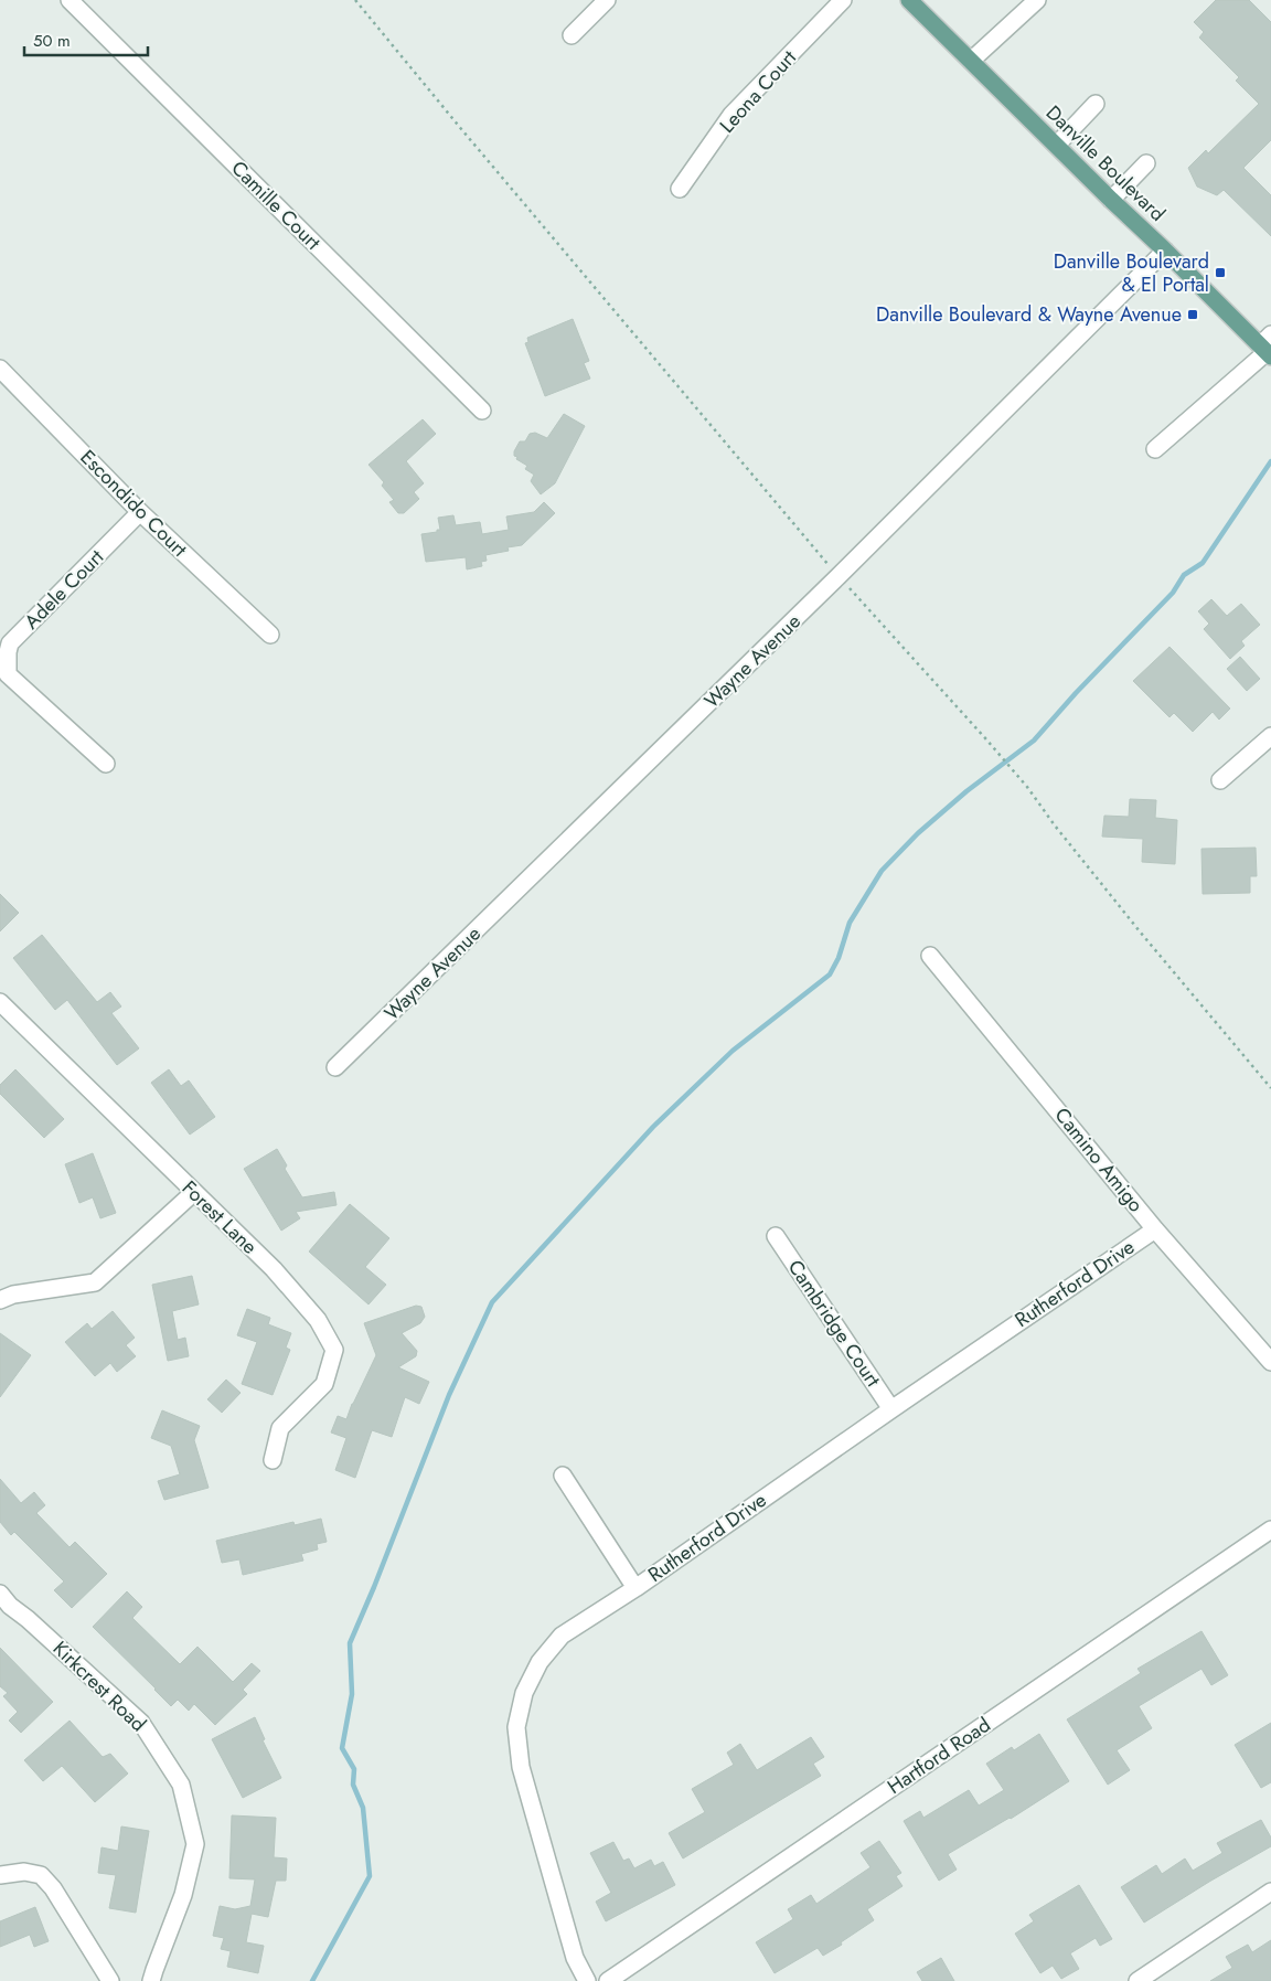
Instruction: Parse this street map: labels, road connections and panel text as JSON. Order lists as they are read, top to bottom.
{
  "streets": {
    "main road": ["Danville Boulevard"],
    "street": [
      "Leona Court",
      "Camille Court",
      "Escondido Court",
      "Adele Court",
      "Wayne Avenue",
      "Camino Amigo",
      "Forest Lane",
      "Rutherford Drive",
      "Cambridge Court",
      "Kirkcrest Road",
      "Hartford Road"
    ]
  },
  "crossings": [
    ["Danville Boulevard", "Wayne Avenue"],
    ["Escondido Court", "Adele Court"],
    ["Camino Amigo", "Rutherford Drive"],
    ["Rutherford Drive", "Cambridge Court"]
  ],
  "places": {
    "transit": ["Danville Boulevard & El Portal", "Danville Boulevard & Wayne Avenue"]
  },
  "scale_bar": "50 m"
}
